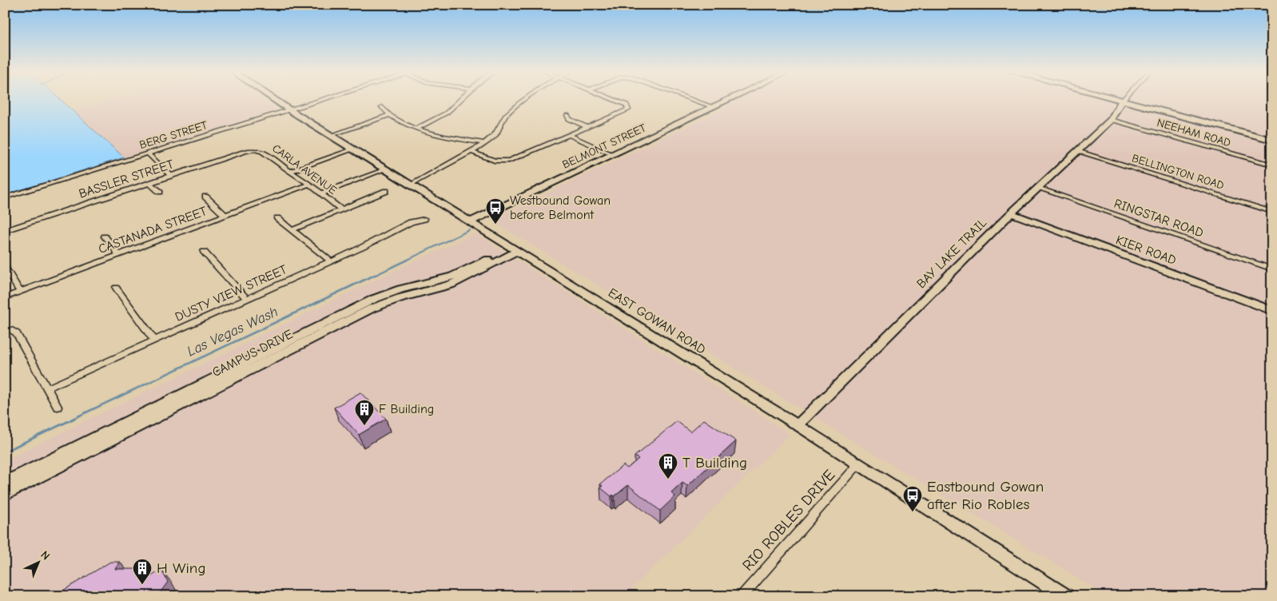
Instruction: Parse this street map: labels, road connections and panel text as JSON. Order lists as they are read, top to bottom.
{
  "streets": {
    "street": [
      "NEEHAM ROAD",
      "BERG STREET",
      "BELMONT STREET",
      "CARLA AVENUE",
      "BELLINGTON ROAD",
      "BASSLER STREET",
      "RINGSTAR ROAD",
      "CASTANADA STREET",
      "KIER ROAD",
      "BAY LAKE TRAIL",
      "DUSTY VIEW STREET",
      "EAST GOWAN ROAD",
      "CAMPUS DRIVE",
      "RIO ROBLES DRIVE"
    ]
  },
  "crossings": [
    ["NEEHAM ROAD", "BAY LAKE TRAIL"],
    ["BERG STREET", "EAST GOWAN ROAD"],
    ["BELMONT STREET", "EAST GOWAN ROAD"],
    ["CARLA AVENUE", "BASSLER STREET"],
    ["CARLA AVENUE", "CASTANADA STREET"],
    ["BELLINGTON ROAD", "BAY LAKE TRAIL"],
    ["RINGSTAR ROAD", "BAY LAKE TRAIL"],
    ["KIER ROAD", "BAY LAKE TRAIL"],
    ["BAY LAKE TRAIL", "EAST GOWAN ROAD"],
    ["EAST GOWAN ROAD", "CAMPUS DRIVE"],
    ["EAST GOWAN ROAD", "RIO ROBLES DRIVE"]
  ],
  "water": ["Las Vegas Wash"],
  "places": {
    "bus stop": ["Westbound Gowan before Belmont", "Eastbound Gowan after Rio Robles"],
    "building": ["F Building", "T Building", "H Wing"]
  },
  "north": "top right"
}
